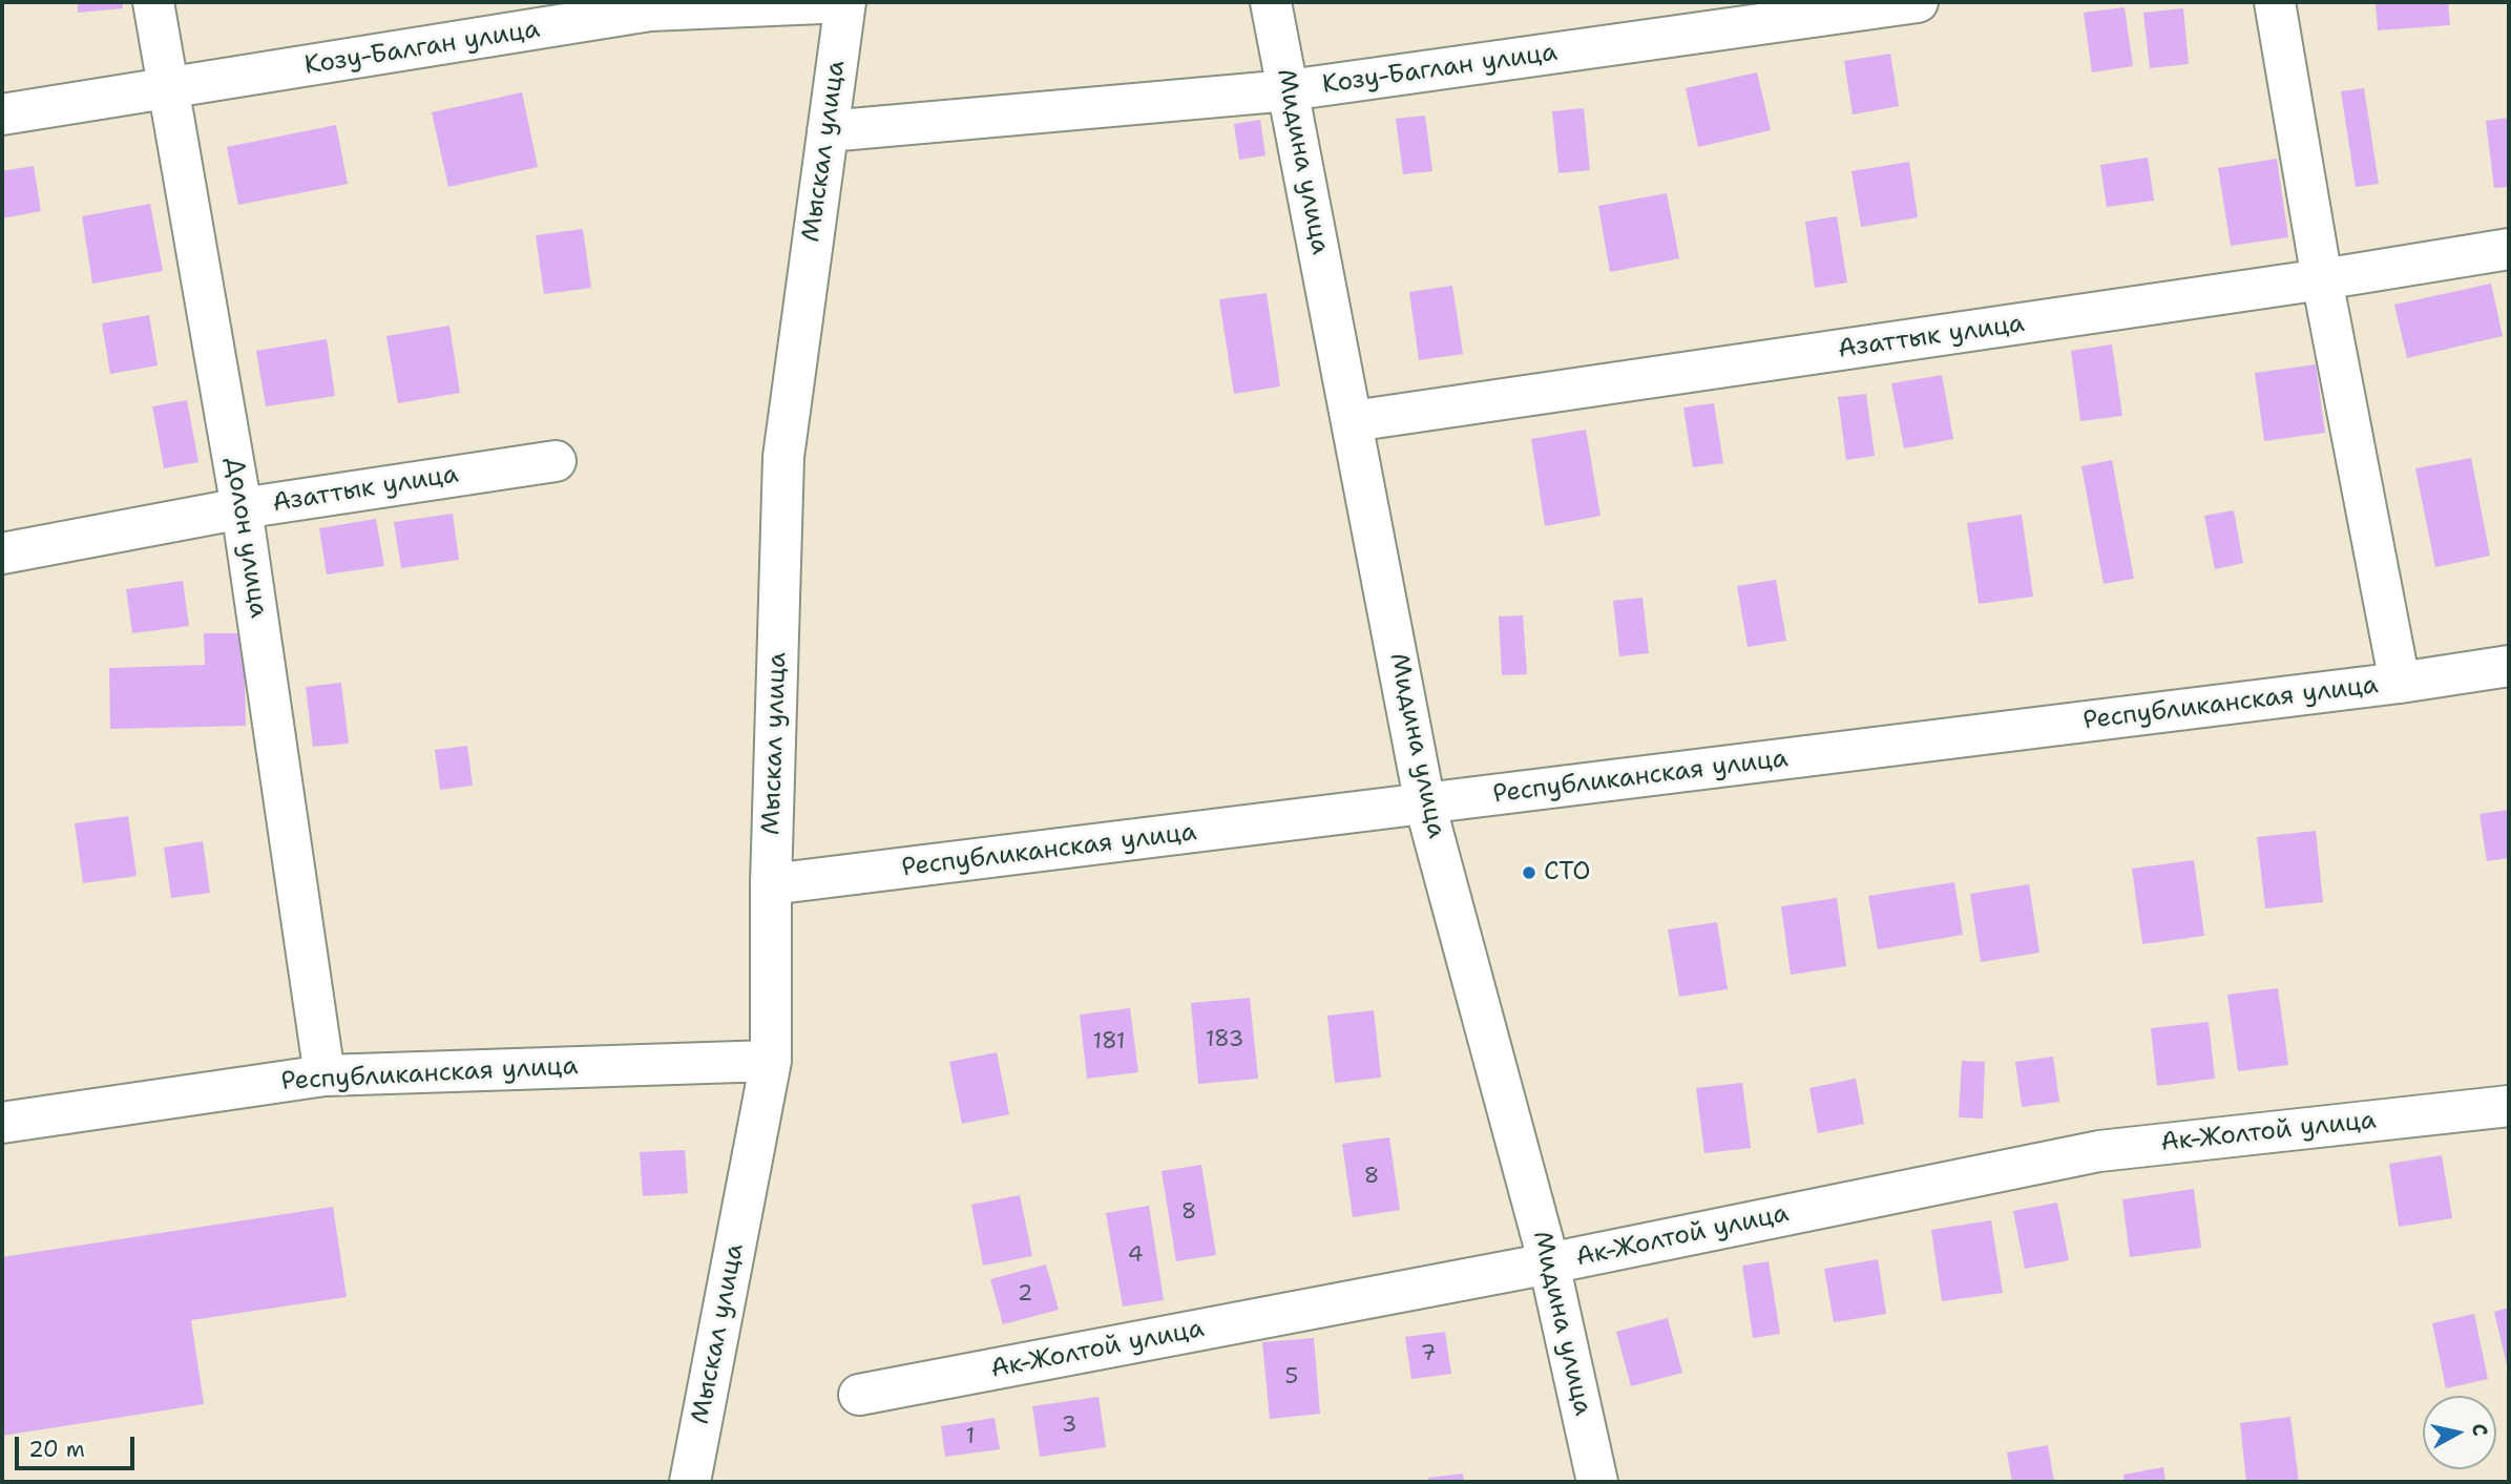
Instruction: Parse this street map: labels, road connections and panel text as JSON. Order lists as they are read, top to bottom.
{
  "streets": {
    "street": [
      "Козу-Балган улица",
      "Козу-Баглан улица",
      "Мыскал улица",
      "Мидина улица",
      "Азаттык улица",
      "Долон улица",
      "Республиканская улица",
      "Ак-Жолтой улица"
    ]
  },
  "crossings": [
    ["Козу-Балган улица", "Мыскал улица"],
    ["Козу-Балган улица", "Долон улица"],
    ["Козу-Баглан улица", "Мыскал улица"],
    ["Козу-Баглан улица", "Мидина улица"],
    ["Мыскал улица", "Республиканская улица"],
    ["Мидина улица", "Азаттык улица"],
    ["Мидина улица", "Республиканская улица"],
    ["Мидина улица", "Ак-Жолтой улица"],
    ["Азаттык улица", "Долон улица"],
    ["Долон улица", "Республиканская улица"]
  ],
  "places": ["СТО"],
  "house_numbers": [
    "183",
    "181",
    "8",
    "8",
    "4",
    "2",
    "7",
    "5",
    "3",
    "1"
  ],
  "scale_bar": "20 m",
  "north": "right"
}
